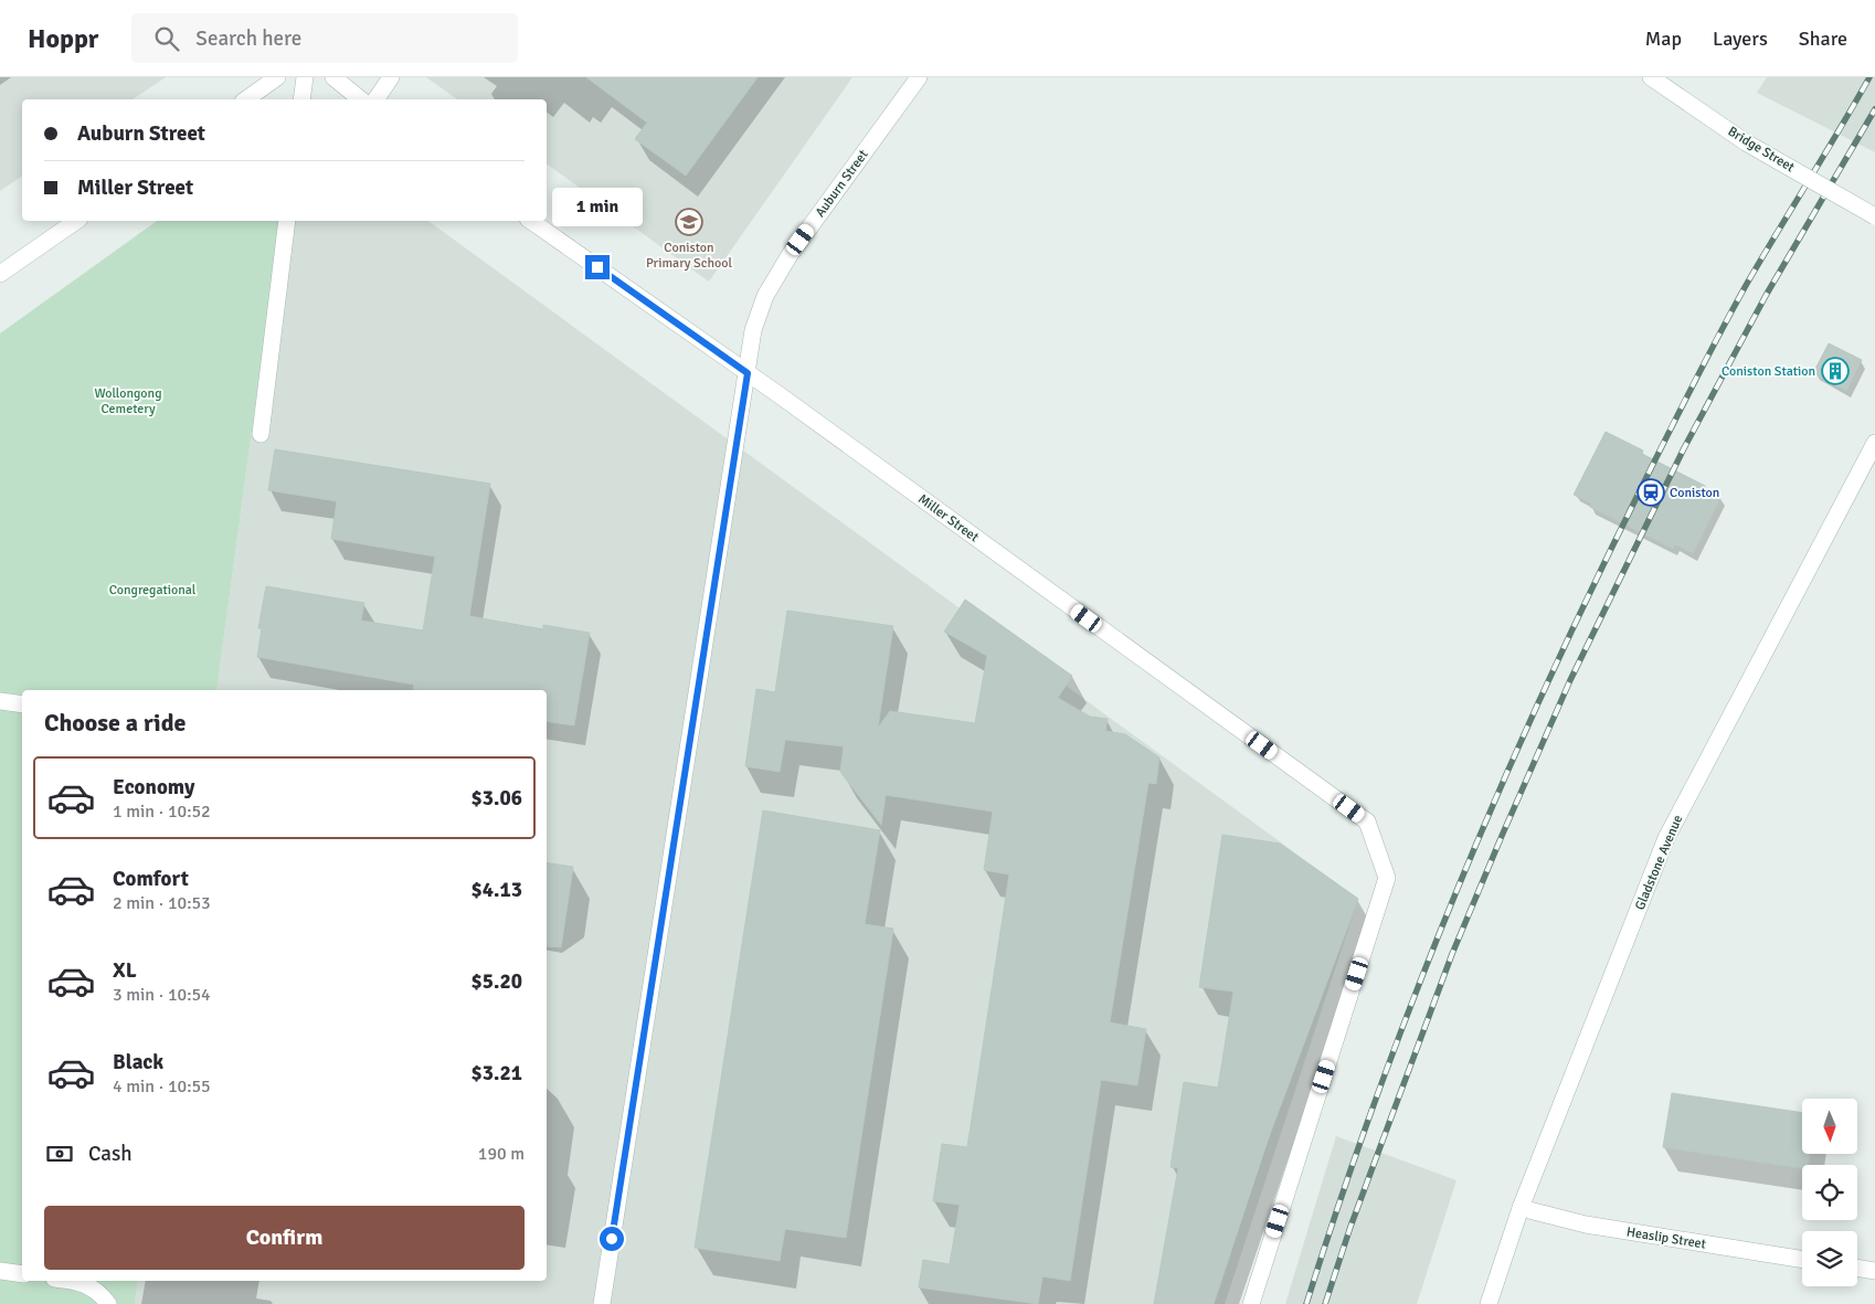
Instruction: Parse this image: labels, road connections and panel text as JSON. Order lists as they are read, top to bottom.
{
  "streets": {
    "street": [
      "Bridge Street",
      "Auburn Street",
      "Miller Street",
      "Gladstone Avenue",
      "Heaslip Street"
    ]
  },
  "crossings": [
    ["Auburn Street", "Miller Street"],
    ["Gladstone Avenue", "Heaslip Street"]
  ],
  "parks": ["Wollongong Cemetery", "Congregational"],
  "places": {
    "school or university": ["Coniston Primary School"],
    "building": ["Coniston Station"],
    "station": ["Coniston"]
  },
  "north": "bottom",
  "page": {
    "header": "Hoppr",
    "search": "Search here",
    "nav": ["Map", "Layers", "Share"],
    "banner": ["Auburn Street", "Miller Street"],
    "bubble": "1 min",
    "heading": "Choose a ride",
    "list": [
      {
        "name": "Economy",
        "note": "1 min · 10:52",
        "value": "$3.06"
      },
      {
        "name": "Comfort",
        "note": "2 min · 10:53",
        "value": "$4.13"
      },
      {
        "name": "XL",
        "note": "3 min · 10:54",
        "value": "$5.20"
      },
      {
        "name": "Black",
        "note": "4 min · 10:55",
        "value": "$3.21"
      }
    ],
    "pay": ["Cash", "190 m"],
    "buttons": "Confirm"
  }
}
